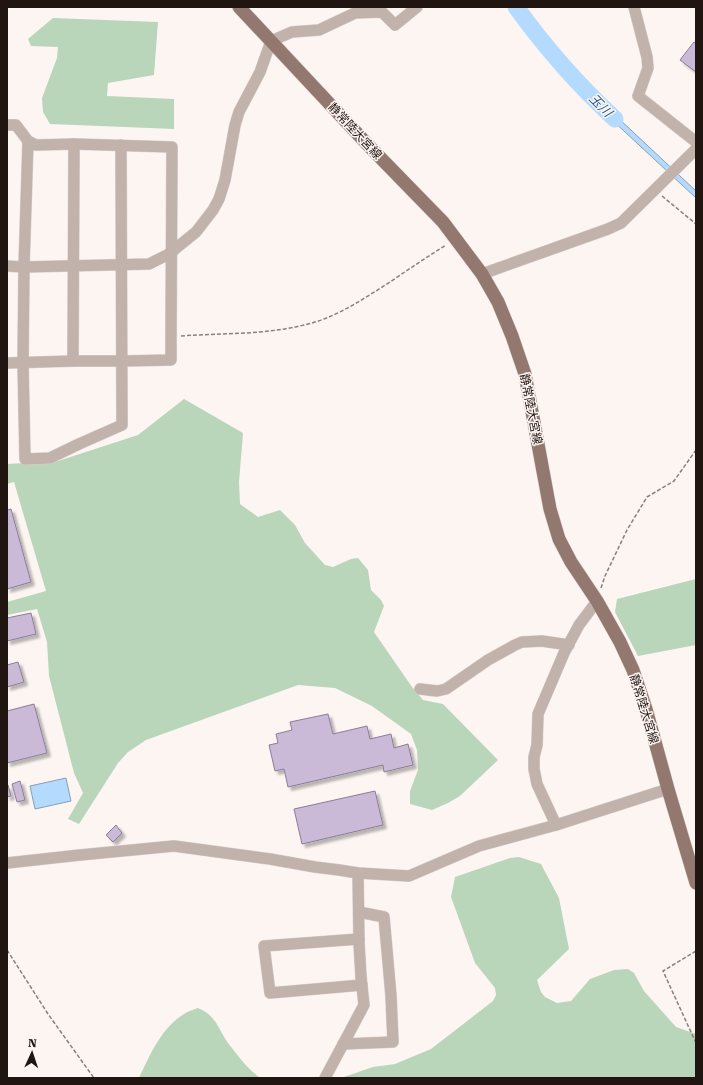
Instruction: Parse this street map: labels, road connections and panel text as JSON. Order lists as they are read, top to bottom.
{
  "streets": {
    "main road": ["静常陸大宮線"]
  },
  "water": ["玉川"],
  "north": "top"
}
